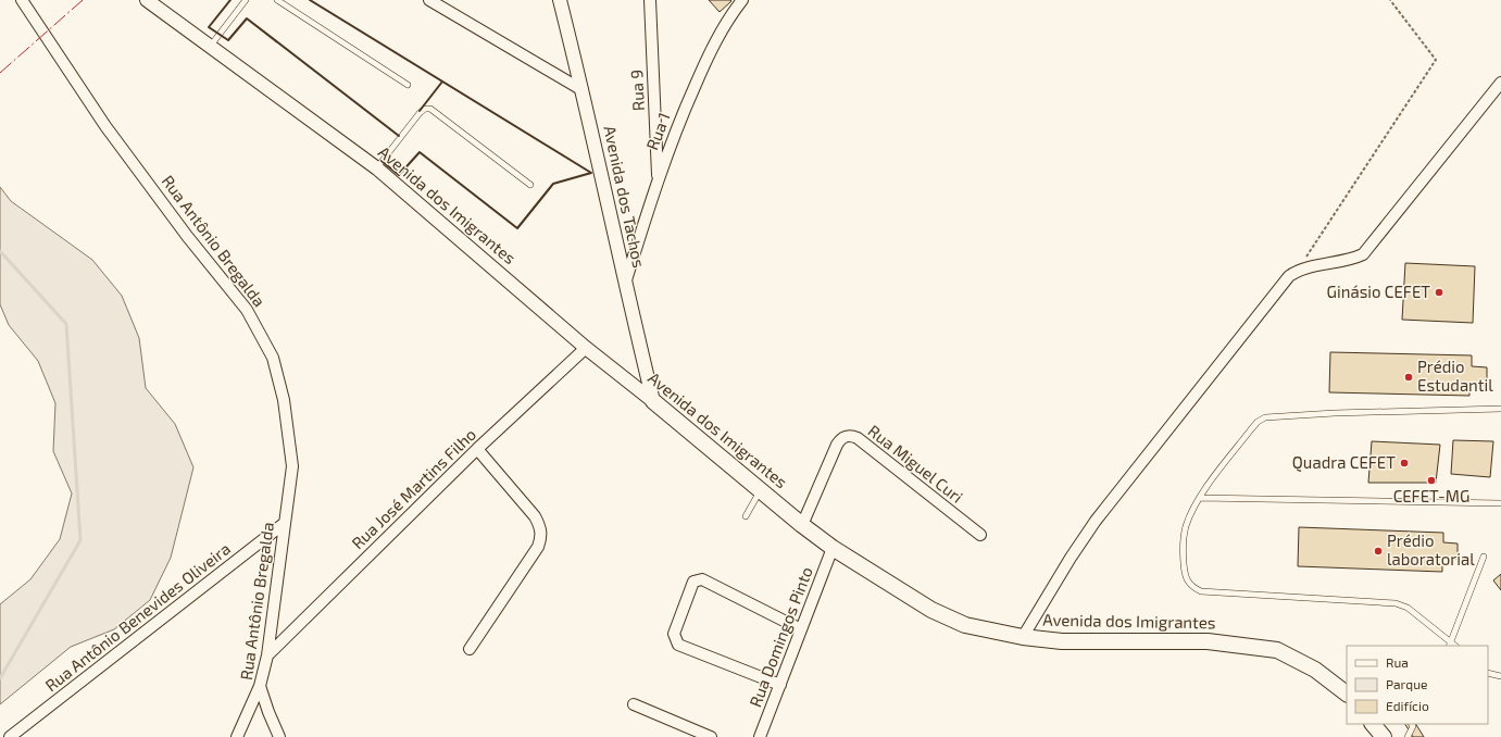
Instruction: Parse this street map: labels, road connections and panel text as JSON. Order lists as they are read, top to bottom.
{
  "streets": {
    "main road": ["Avenida dos Imigrantes"],
    "street": [
      "Rua 9",
      "Rua 1",
      "Avenida dos Tachos",
      "Rua Antônio Bregalda",
      "Rua Miguel Curi",
      "Rua José Martins Filho",
      "Rua Antônio Benevides Oliveira",
      "Rua Domingos Pinto"
    ]
  },
  "crossings": [
    ["Rua 9", "Rua 1"],
    ["Rua 1", "Avenida dos Tachos"],
    ["Avenida dos Tachos", "Avenida dos Imigrantes"],
    ["Avenida dos Imigrantes", "Rua Miguel Curi"],
    ["Avenida dos Imigrantes", "Rua José Martins Filho"],
    ["Avenida dos Imigrantes", "Rua Domingos Pinto"],
    ["Rua Antônio Bregalda", "Rua José Martins Filho"],
    ["Rua Antônio Bregalda", "Rua Antônio Benevides Oliveira"]
  ],
  "places": [
    "Ginásio CEFET",
    "Prédio Estudantil",
    "Quadra CEFET",
    "CEFET-MG",
    "Prédio laboratorial"
  ],
  "legend": ["Rua", "Parque", "Edifício"]
}
